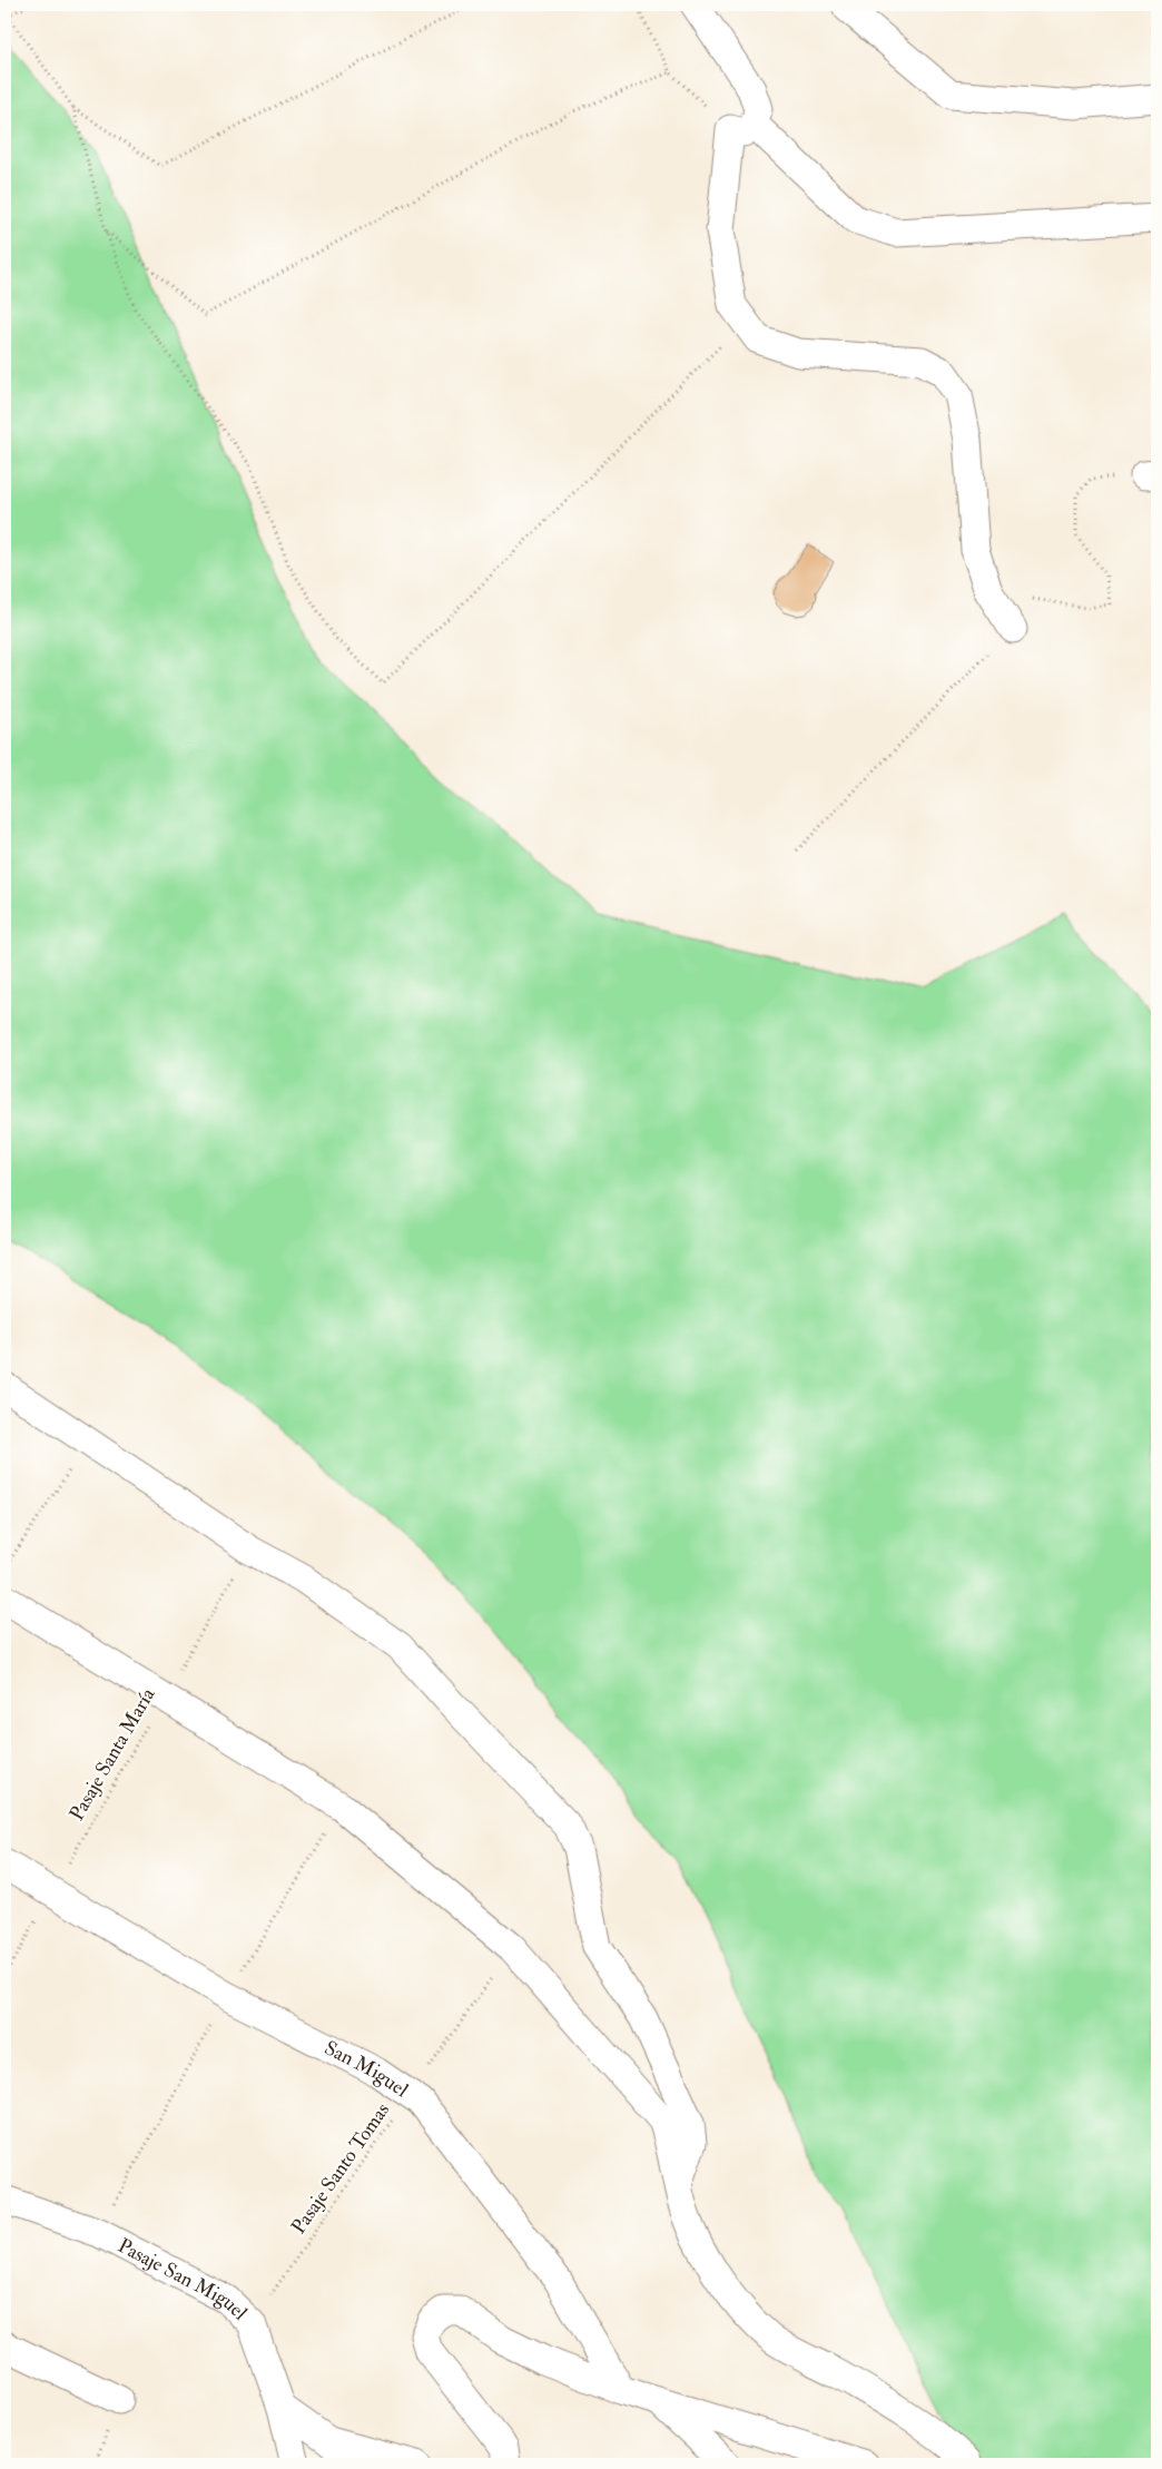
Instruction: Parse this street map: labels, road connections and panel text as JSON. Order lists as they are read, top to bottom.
{
  "streets": {
    "street": ["San Miguel", "Pasaje San Miguel"],
    "path": ["Pasaje Santa María", "Pasaje Santo Tomas"]
  },
  "crossings": [
    ["Pasaje Santa María", "San Miguel"],
    ["San Miguel", "Pasaje Santo Tomas"],
    ["Pasaje Santo Tomas", "Pasaje San Miguel"]
  ]
}
